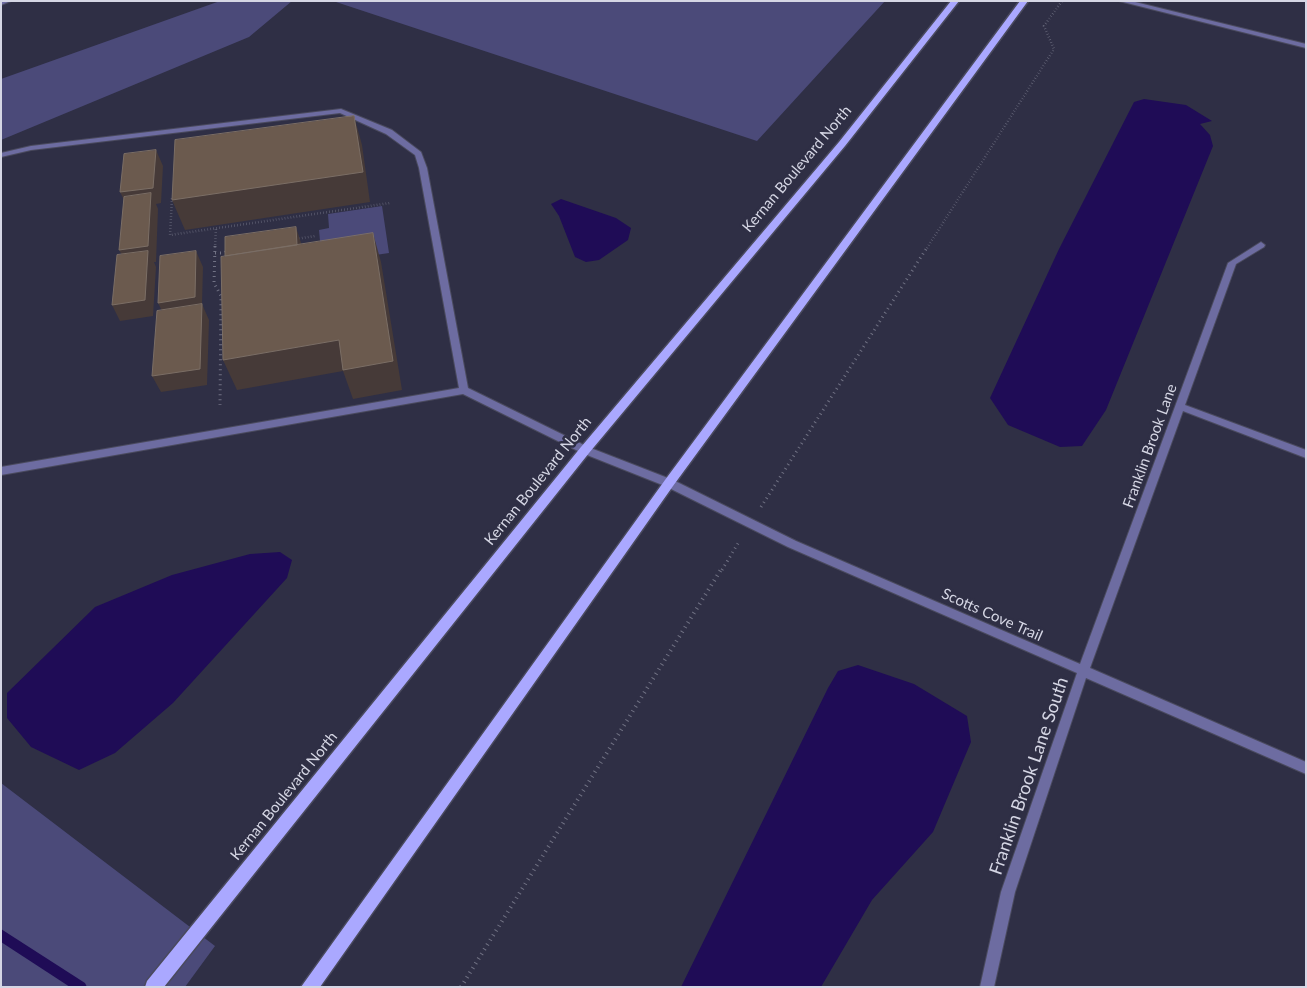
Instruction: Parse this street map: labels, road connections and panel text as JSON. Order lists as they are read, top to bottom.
{
  "streets": {
    "main road": ["Kernan Boulevard North"],
    "street": ["Franklin Brook Lane", "Scotts Cove Trail", "Franklin Brook Lane South"]
  },
  "crossings": [
    ["Kernan Boulevard North", "Scotts Cove Trail"],
    ["Franklin Brook Lane", "Scotts Cove Trail"],
    ["Franklin Brook Lane", "Franklin Brook Lane South"],
    ["Scotts Cove Trail", "Franklin Brook Lane South"]
  ]
}
